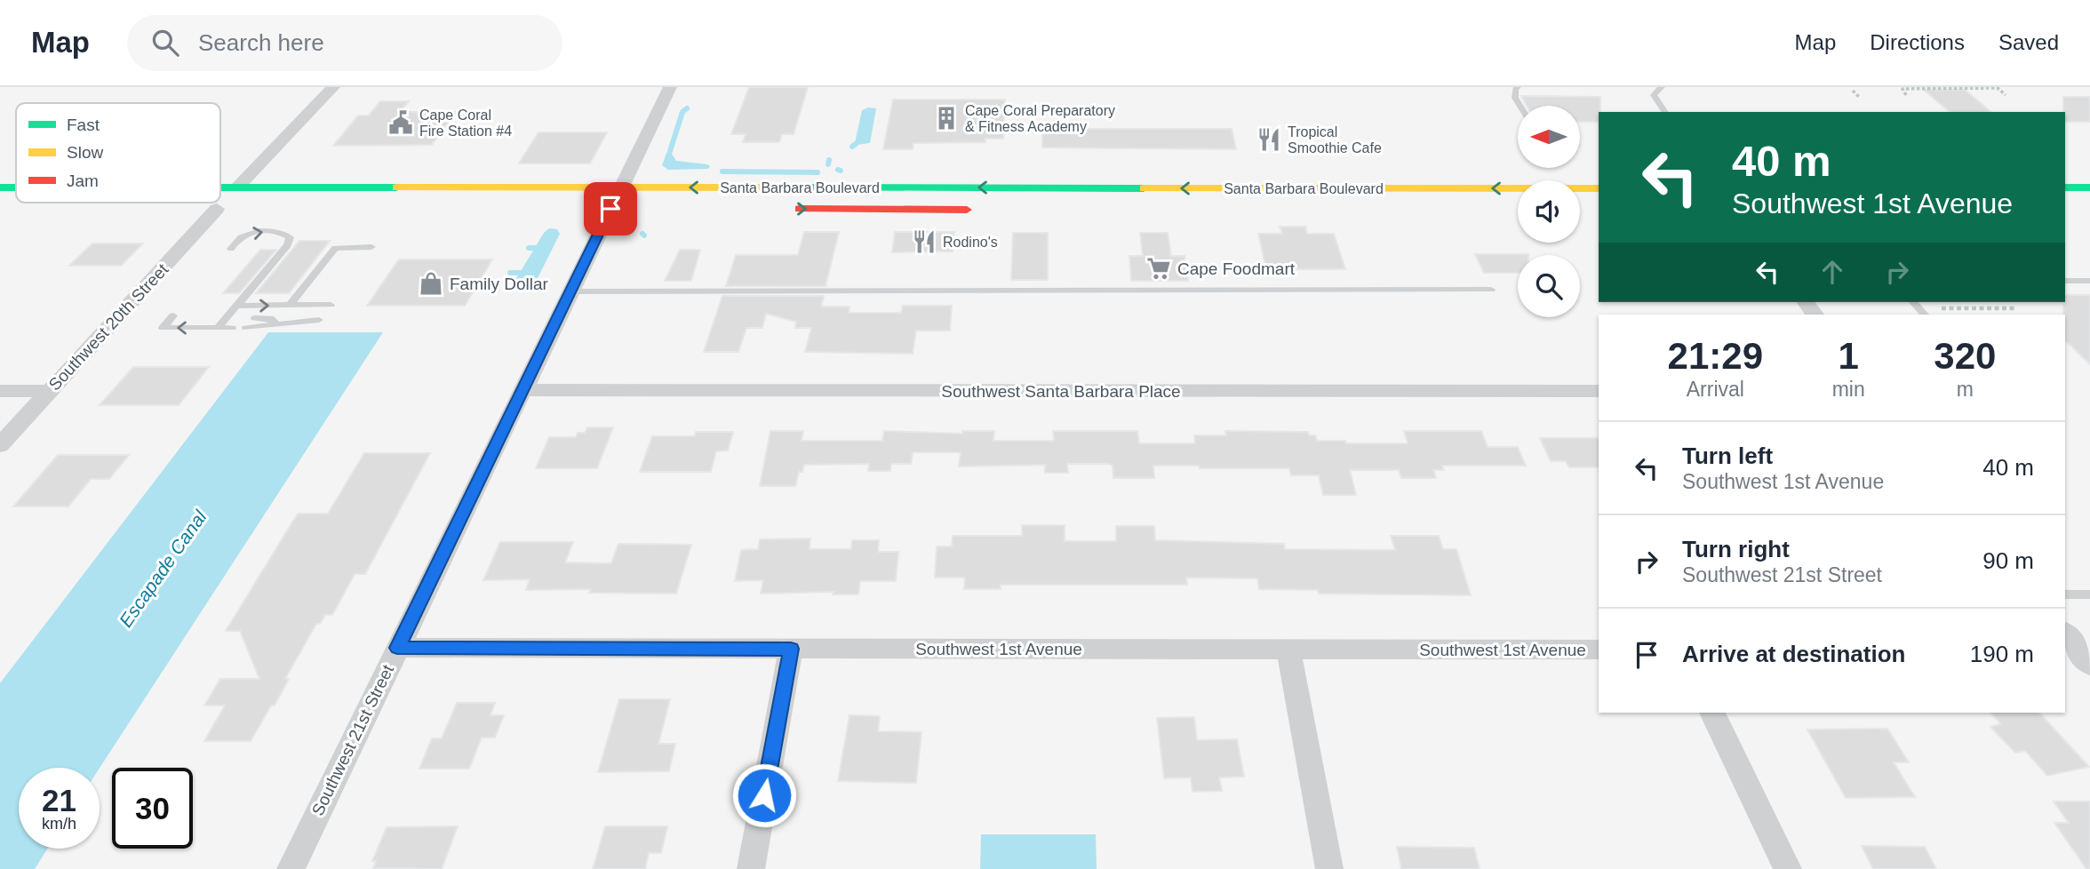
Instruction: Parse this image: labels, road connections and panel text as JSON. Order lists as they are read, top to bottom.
{
  "streets": {
    "main road": ["Santa Barbara Boulevard"],
    "street": [
      "Southwest 20th Street",
      "Southwest Santa Barbara Place",
      "Southwest 1st Avenue",
      "Southwest 21st Street"
    ]
  },
  "crossings": [
    ["Santa Barbara Boulevard", "Southwest 21st Street"],
    ["Southwest Santa Barbara Place", "Southwest 21st Street"],
    ["Southwest 1st Avenue", "Southwest 21st Street"]
  ],
  "water": ["Escapade Canal"],
  "places": {
    "building": ["Cape Coral Preparatory & Fitness Academy"],
    "public building": ["Cape Coral Fire Station #4"],
    "restaurant": ["Tropical Smoothie Cafe", "Rodino's"],
    "supermarket": ["Cape Foodmart"],
    "shop": ["Family Dollar"]
  },
  "legend": ["Fast", "Slow", "Jam"],
  "north": "left",
  "page": {
    "header": "Map",
    "search": "Search here",
    "nav": ["Map", "Directions", "Saved"],
    "turn": ["40 m", "Southwest 1st Avenue"],
    "eta": [
      "21:29",
      "Arrival",
      "1",
      "min",
      "320",
      "m"
    ],
    "list": [
      {
        "name": "Turn left",
        "note": "Southwest 1st Avenue",
        "value": "40 m"
      },
      {
        "name": "Turn right",
        "note": "Southwest 21st Street",
        "value": "90 m"
      },
      {
        "name": "Arrive at destination",
        "value": "190 m"
      }
    ],
    "speed": "21 km/h",
    "limit": "30"
  }
}
